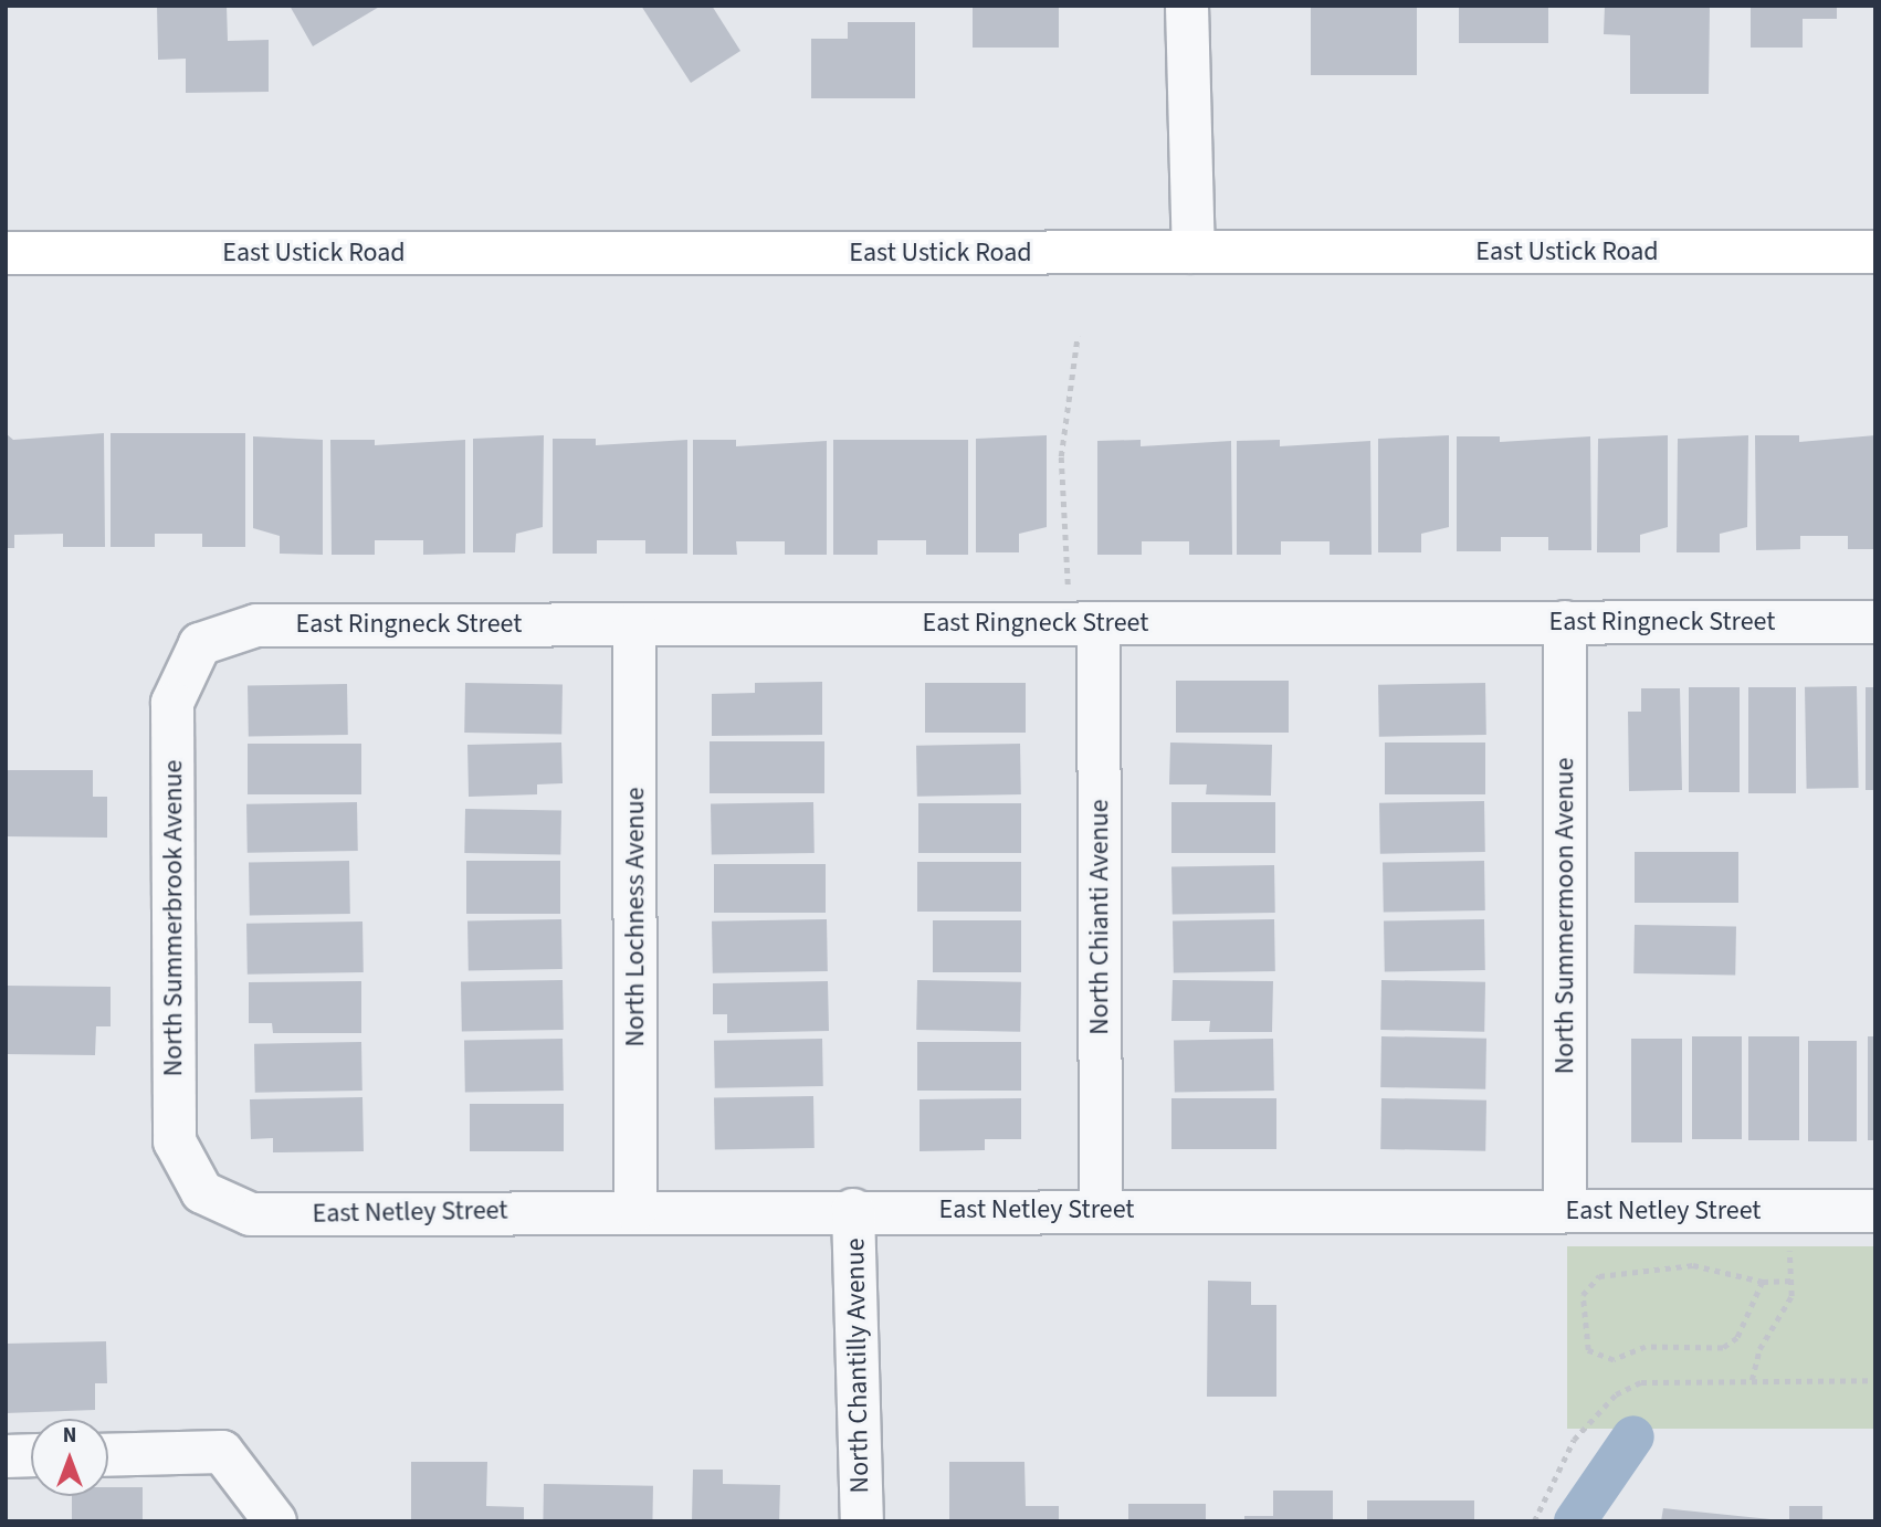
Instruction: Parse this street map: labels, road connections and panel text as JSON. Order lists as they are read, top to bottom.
{
  "streets": {
    "main road": ["East Ustick Road"],
    "street": [
      "East Ringneck Street",
      "North Summermoon Avenue",
      "North Lochness Avenue",
      "North Chianti Avenue",
      "North Summerbrook Avenue",
      "East Netley Street",
      "North Chantilly Avenue"
    ]
  },
  "crossings": [
    ["East Ringneck Street", "North Summermoon Avenue"],
    ["East Ringneck Street", "North Lochness Avenue"],
    ["East Ringneck Street", "North Chianti Avenue"],
    ["East Ringneck Street", "North Summerbrook Avenue"],
    ["North Summermoon Avenue", "East Netley Street"],
    ["North Lochness Avenue", "East Netley Street"],
    ["North Chianti Avenue", "East Netley Street"],
    ["North Summerbrook Avenue", "East Netley Street"],
    ["East Netley Street", "North Chantilly Avenue"]
  ],
  "north": "top"
}
